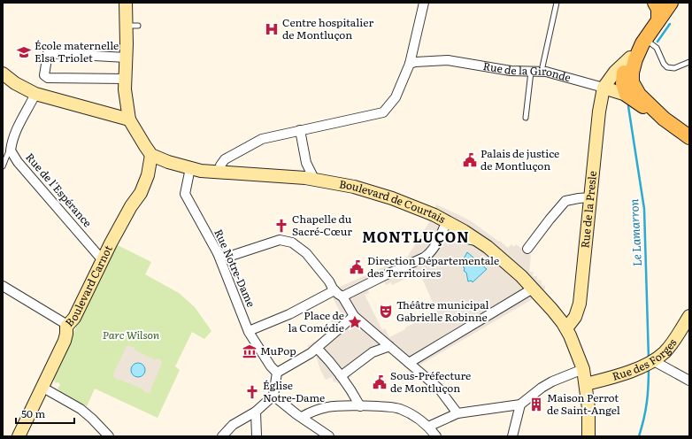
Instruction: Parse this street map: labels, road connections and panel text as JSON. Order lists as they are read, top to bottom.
{
  "streets": {
    "main road": [
      "Rue de la Gironde",
      "Boulevard de Courtais",
      "Rue de la Presle",
      "Boulevard Carnot",
      "Rue des Forges"
    ],
    "street": ["Rue de l'Espérance", "Rue Notre-Dame"]
  },
  "crossings": [
    ["Rue de la Gironde", "Rue de la Presle"],
    ["Rue de l'Espérance", "Boulevard Carnot"],
    ["Boulevard de Courtais", "Rue de la Presle"],
    ["Boulevard de Courtais", "Rue Notre-Dame"],
    ["Boulevard de Courtais", "Boulevard Carnot"],
    ["Boulevard de Courtais", "Rue des Forges"]
  ],
  "districts": ["MONTLUÇON"],
  "water": ["Le Lamarron"],
  "parks": ["Parc Wilson"],
  "places": {
    "hospital": ["Centre hospitalier de Montluçon"],
    "school or university": ["École maternelle Elsa Triolet"],
    "public building": ["Palais de justice de Montluçon", "Direction Départementale des Territoires", "Sous-Préfecture de Montluçon"],
    "church": ["Chapelle du Sacré-Cœur", "Église Notre-Dame"],
    "theatre": ["Théâtre municipal Gabrielle Robinne"],
    "place": ["Place de la Comédie"],
    "museum": ["MuPop"],
    "building": ["Maison Perrot de Saint-Angel"]
  },
  "scale_bar": "50 m"
}
